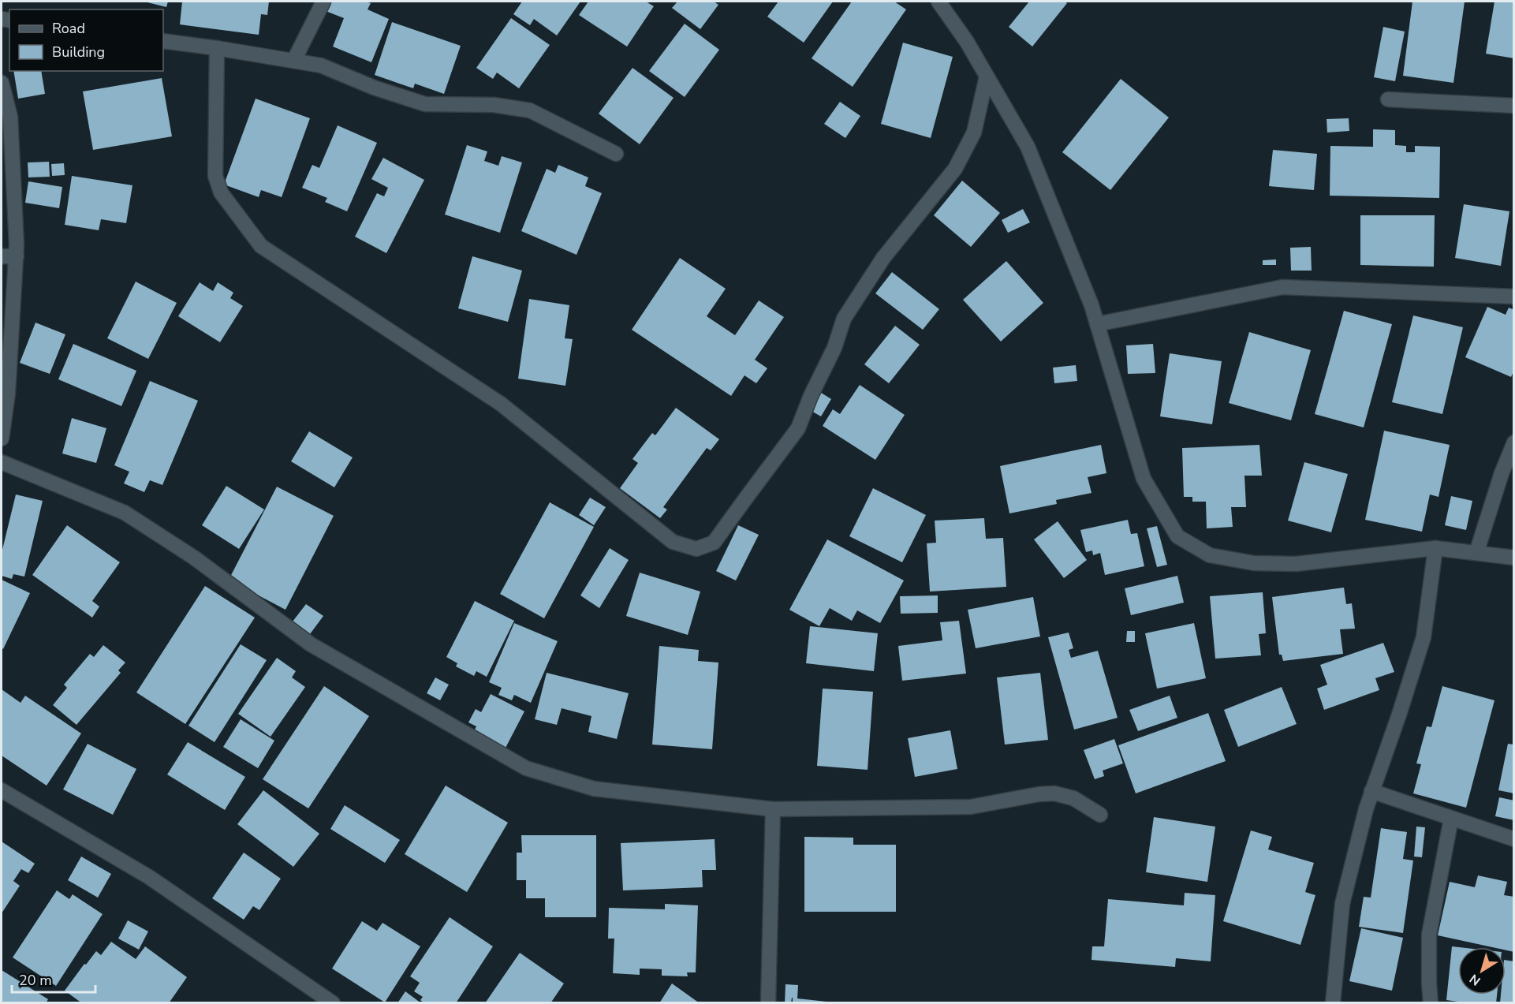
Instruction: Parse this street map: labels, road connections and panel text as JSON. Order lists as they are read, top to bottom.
{
  "legend": ["Road", "Building"],
  "scale_bar": "20 m",
  "north": "bottom left"
}
